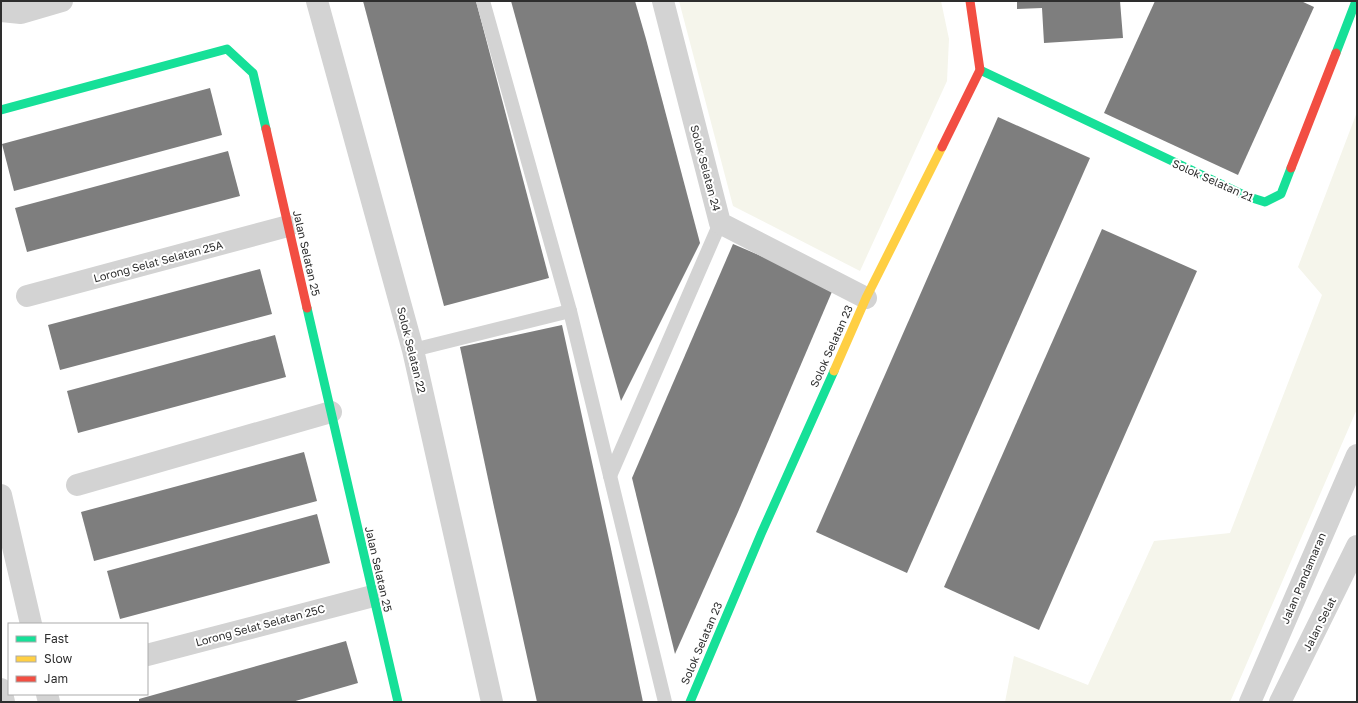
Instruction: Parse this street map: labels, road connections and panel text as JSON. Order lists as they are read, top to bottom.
{
  "streets": {
    "street": [
      "Solok Selatan 24",
      "Solok Selatan 21",
      "Jalan Selatan 25",
      "Lorong Selat Selatan 25A",
      "Solok Selatan 23",
      "Solok Selatan 22",
      "Jalan Pandamaran",
      "Jalan Selat",
      "Lorong Selat Selatan 25C"
    ]
  },
  "crossings": [
    ["Solok Selatan 24", "Solok Selatan 23"],
    ["Solok Selatan 21", "Solok Selatan 23"],
    ["Jalan Selatan 25", "Lorong Selat Selatan 25A"],
    ["Jalan Selatan 25", "Lorong Selat Selatan 25C"]
  ],
  "legend": ["Fast", "Slow", "Jam"]
}
